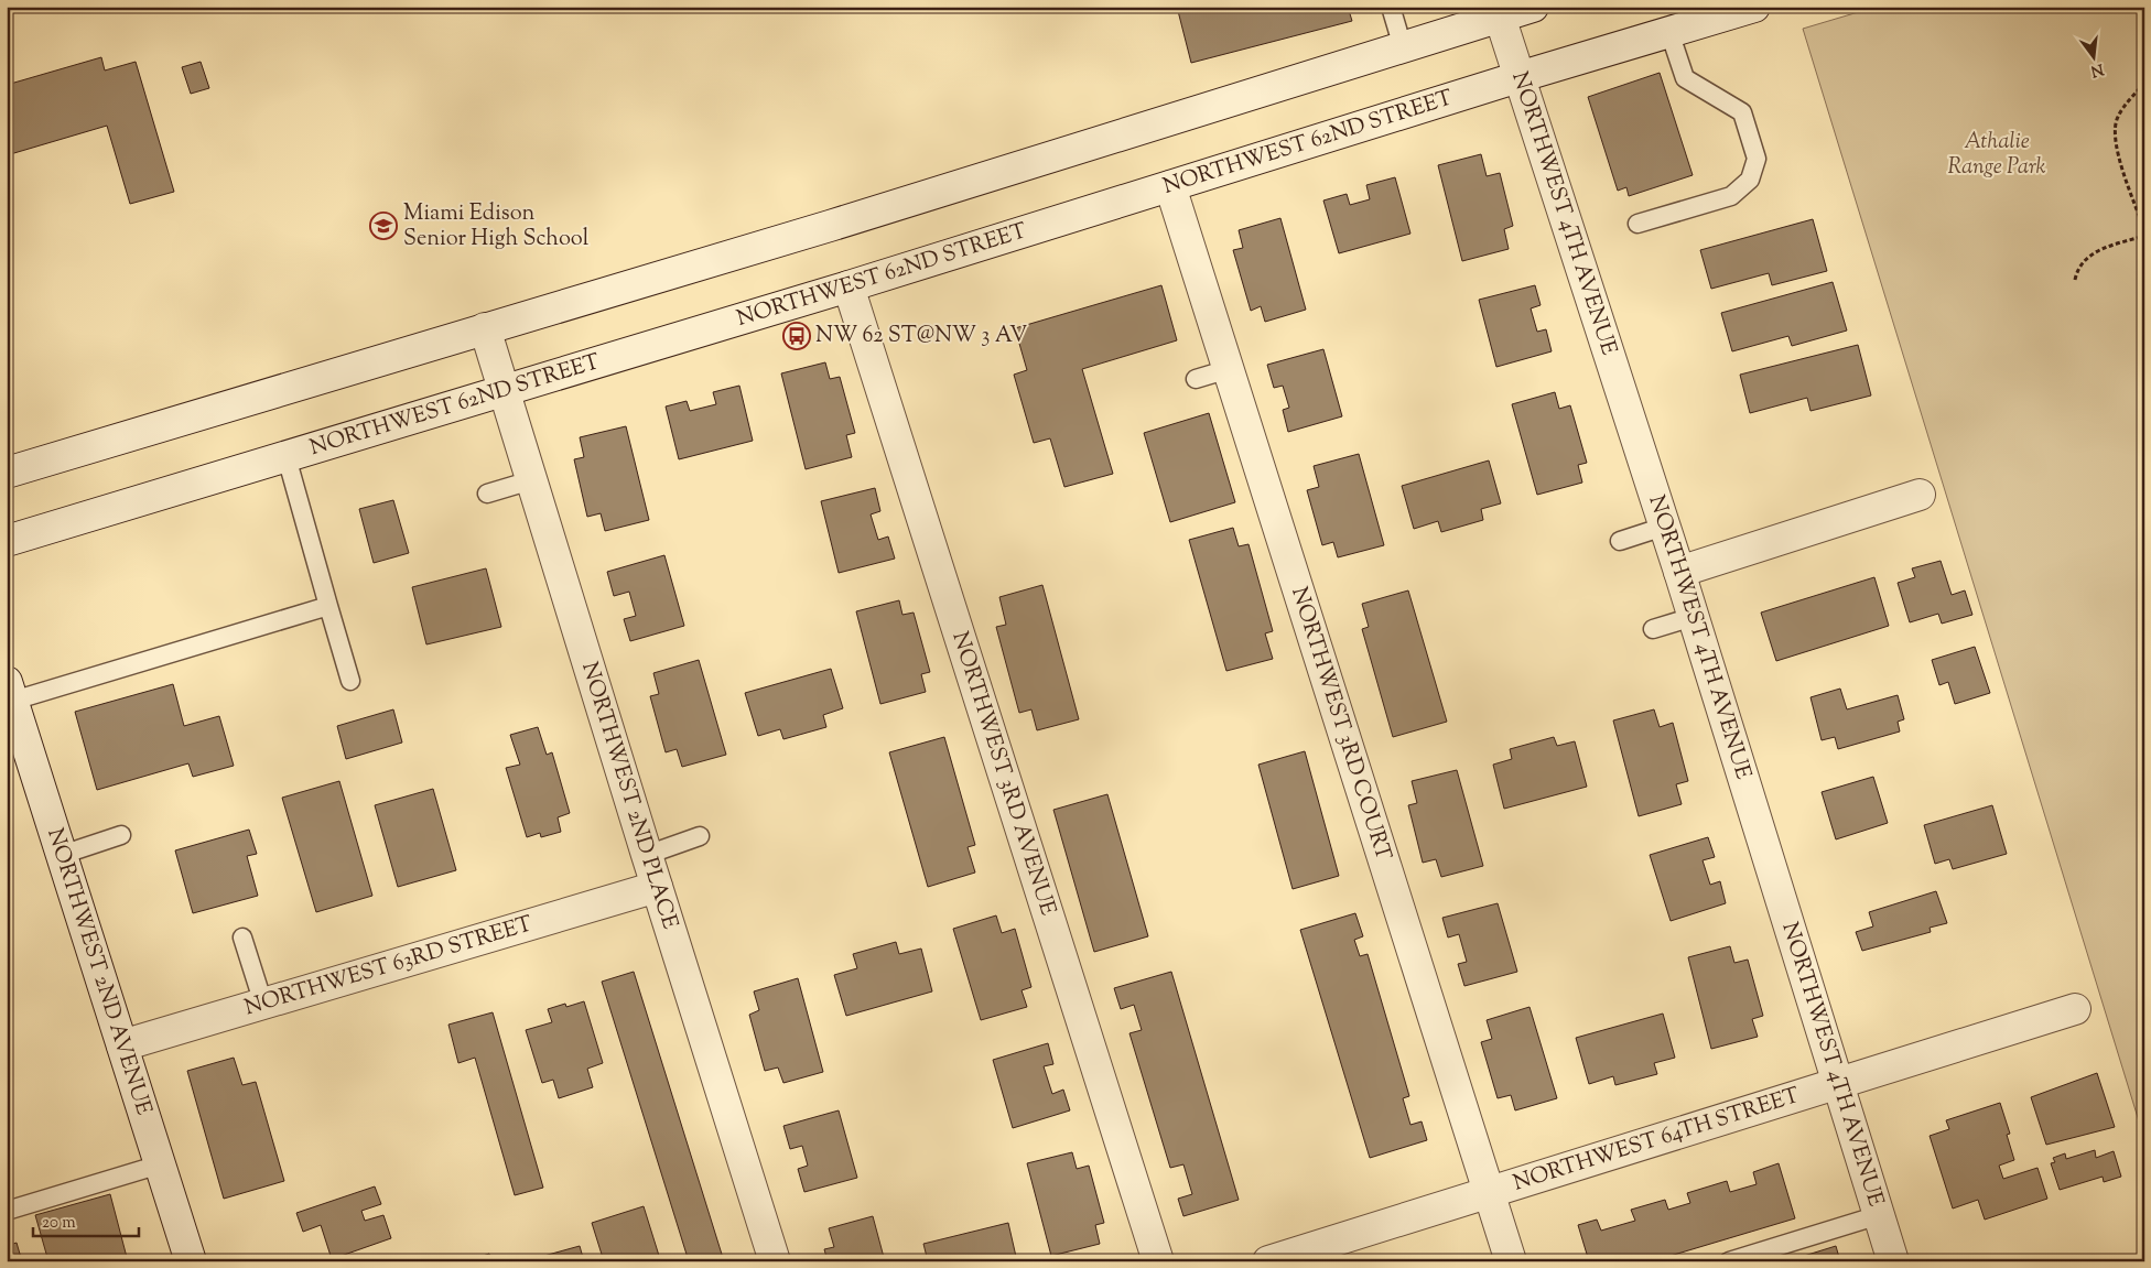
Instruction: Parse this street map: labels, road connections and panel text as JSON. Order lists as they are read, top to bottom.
{
  "streets": {
    "street": [
      "NORTHWEST 62ND STREET",
      "NORTHWEST 4TH AVENUE",
      "NORTHWEST 3RD COURT",
      "NORTHWEST 3RD AVENUE",
      "NORTHWEST 2ND PLACE",
      "NORTHWEST 63RD STREET",
      "NORTHWEST 2ND AVENUE",
      "NORTHWEST 64TH STREET"
    ]
  },
  "crossings": [
    ["NORTHWEST 62ND STREET", "NORTHWEST 4TH AVENUE"],
    ["NORTHWEST 62ND STREET", "NORTHWEST 3RD COURT"],
    ["NORTHWEST 62ND STREET", "NORTHWEST 3RD AVENUE"],
    ["NORTHWEST 62ND STREET", "NORTHWEST 2ND PLACE"],
    ["NORTHWEST 4TH AVENUE", "NORTHWEST 64TH STREET"],
    ["NORTHWEST 3RD COURT", "NORTHWEST 64TH STREET"],
    ["NORTHWEST 2ND PLACE", "NORTHWEST 63RD STREET"],
    ["NORTHWEST 63RD STREET", "NORTHWEST 2ND AVENUE"]
  ],
  "parks": ["Athalie Range Park"],
  "places": {
    "school or university": ["Miami Edison Senior High School"],
    "bus stop": ["NW 62 ST@NW 3 AV"]
  },
  "scale_bar": "20 m",
  "north": "bottom"
}
